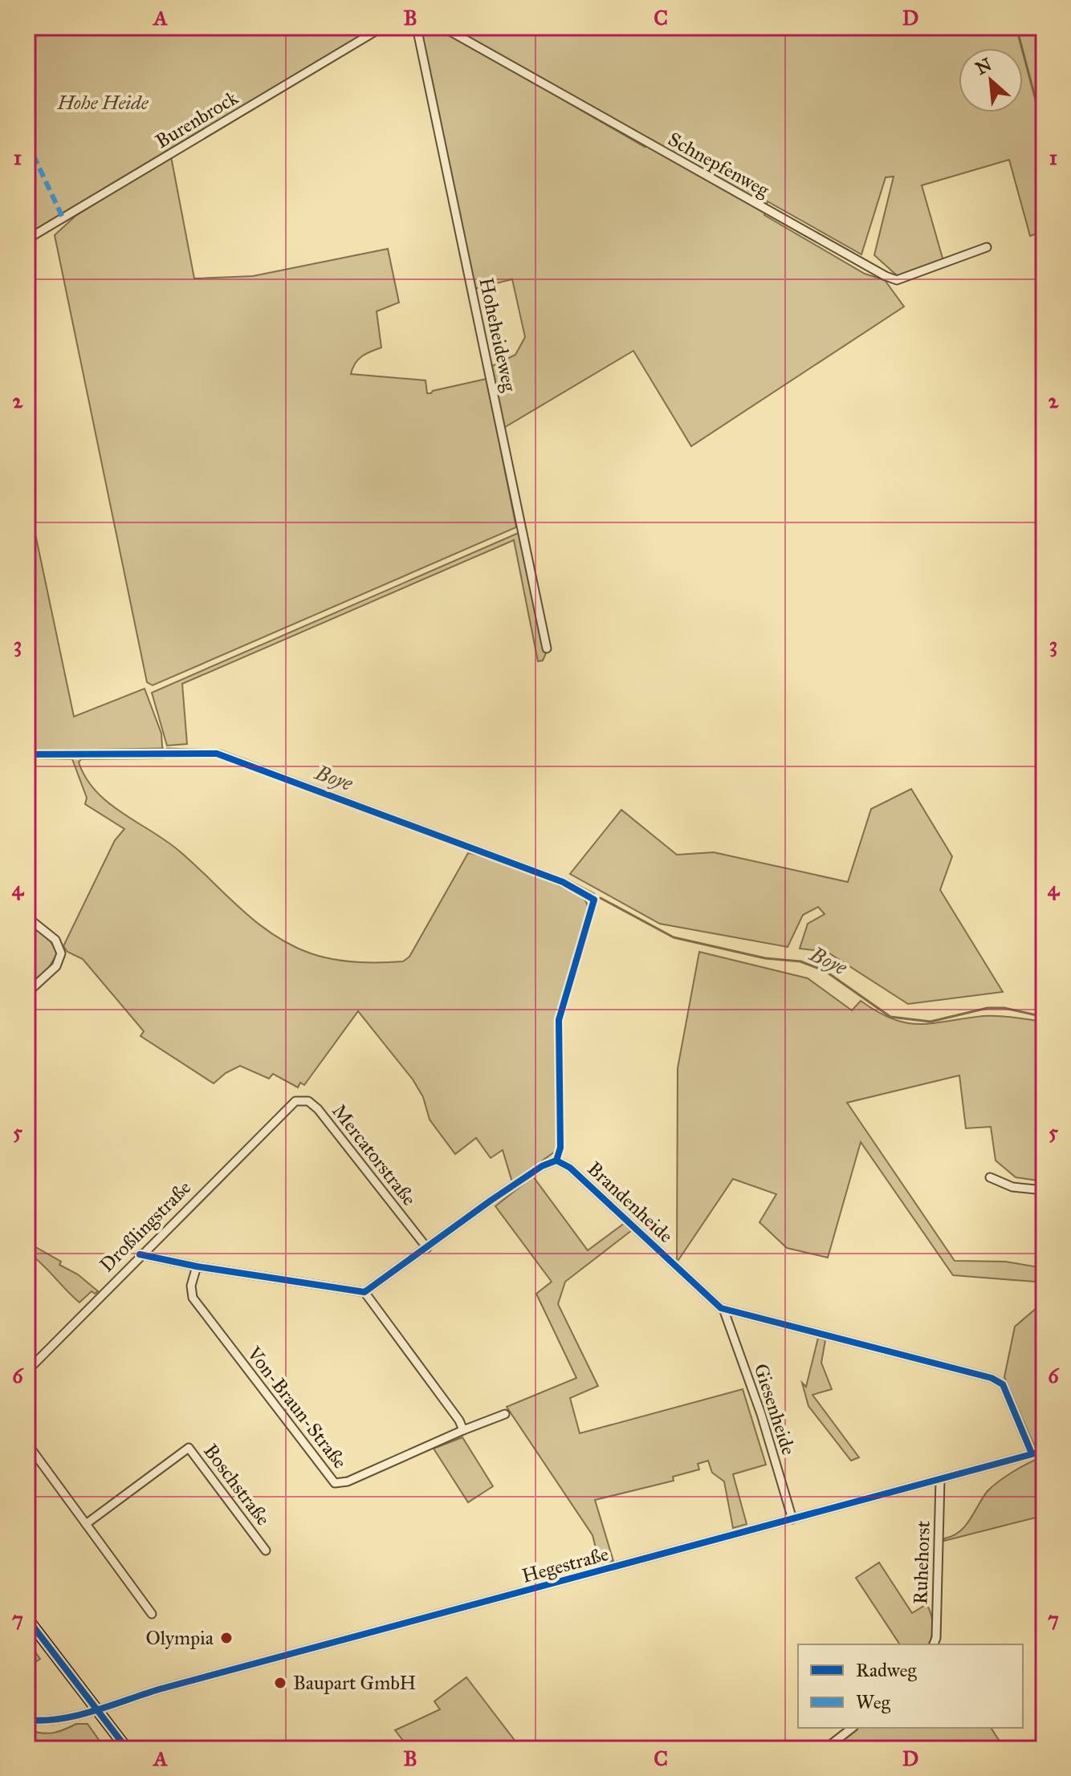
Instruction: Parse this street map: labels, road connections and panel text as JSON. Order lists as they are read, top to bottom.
{
  "streets": {
    "street": [
      "Burenbrock",
      "Schnepfenweg",
      "Hoheheideweg",
      "Mercatorstraße",
      "Brandenheide",
      "Droßlingstraße",
      "Von-Braun-Straße",
      "Giesenheide",
      "Boschstraße",
      "Ruhehorst",
      "Hegestraße"
    ]
  },
  "crossings": [
    ["Mercatorstraße", "Brandenheide"],
    ["Mercatorstraße", "Droßlingstraße"],
    ["Brandenheide", "Giesenheide"],
    ["Brandenheide", "Hegestraße"],
    ["Giesenheide", "Hegestraße"],
    ["Ruhehorst", "Hegestraße"]
  ],
  "water": ["Boye"],
  "parks": ["Hohe Heide"],
  "places": ["Olympia", "Baupart GmbH"],
  "legend": ["Radweg", "Weg"],
  "north": "top left",
  "grid": {
    "columns": [
      "A",
      "B",
      "C",
      "D"
    ],
    "rows": [
      "1",
      "2",
      "3",
      "4",
      "5",
      "6",
      "7"
    ]
  }
}
